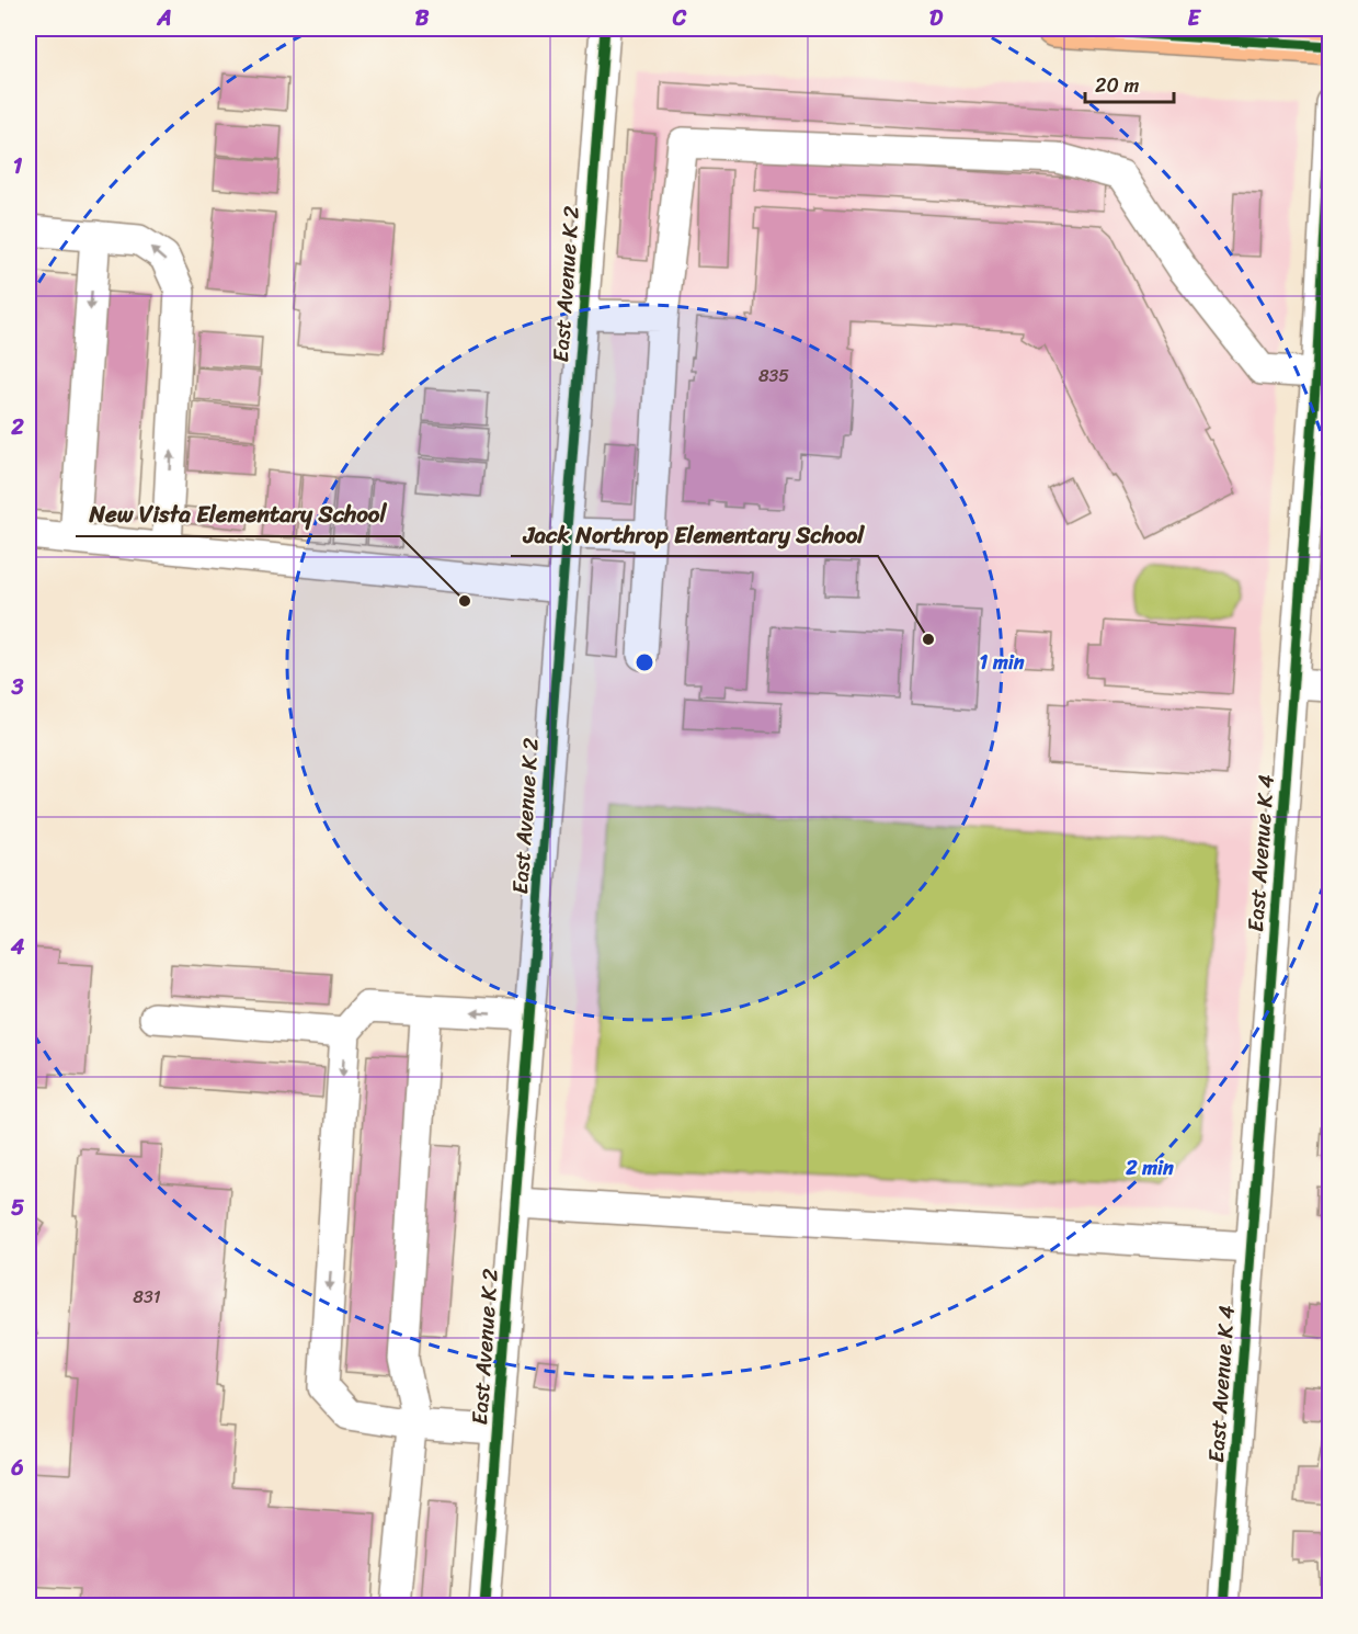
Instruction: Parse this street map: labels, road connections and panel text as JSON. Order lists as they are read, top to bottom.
{
  "streets": {
    "street": ["East Avenue K 2", "East Avenue K 4"]
  },
  "places": ["New Vista Elementary School", "Jack Northrop Elementary School"],
  "house_numbers": ["835", "831"],
  "scale_bar": "20 m",
  "grid": {
    "columns": [
      "A",
      "B",
      "C",
      "D",
      "E"
    ],
    "rows": [
      "1",
      "2",
      "3",
      "4",
      "5",
      "6"
    ]
  },
  "rings": ["1 min", "2 min"]
}
